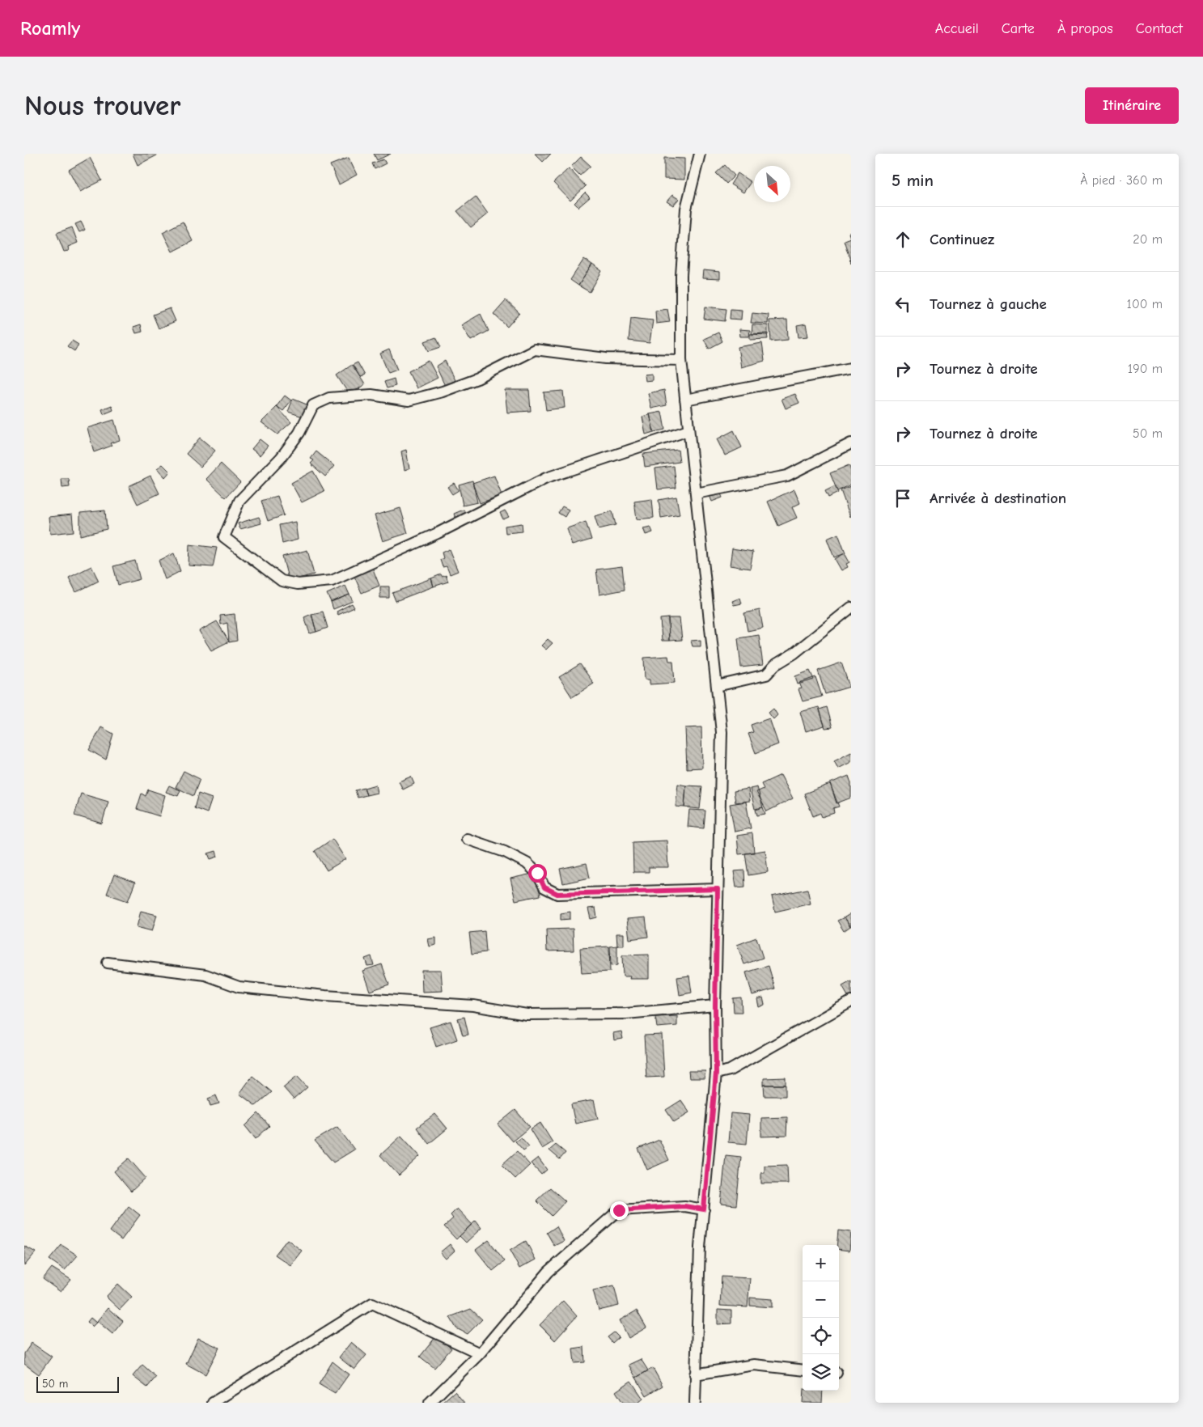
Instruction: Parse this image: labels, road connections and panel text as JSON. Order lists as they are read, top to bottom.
{
  "scale_bar": "50 m",
  "north": "bottom right",
  "page": {
    "header": "Roamly",
    "nav": [
      "Accueil",
      "Carte",
      "À propos",
      "Contact"
    ],
    "buttons": "Itinéraire",
    "title": "Nous trouver",
    "heading": ["5 min", "À pied · 360 m"],
    "list": [
      ["Continuez", "20 m"],
      ["Tournez à gauche", "100 m"],
      ["Tournez à droite", "190 m"],
      ["Tournez à droite", "50 m"],
      "Arrivée à destination"
    ],
    "map_buttons": ["+", "−"],
    "scale": "50 m"
  }
}
